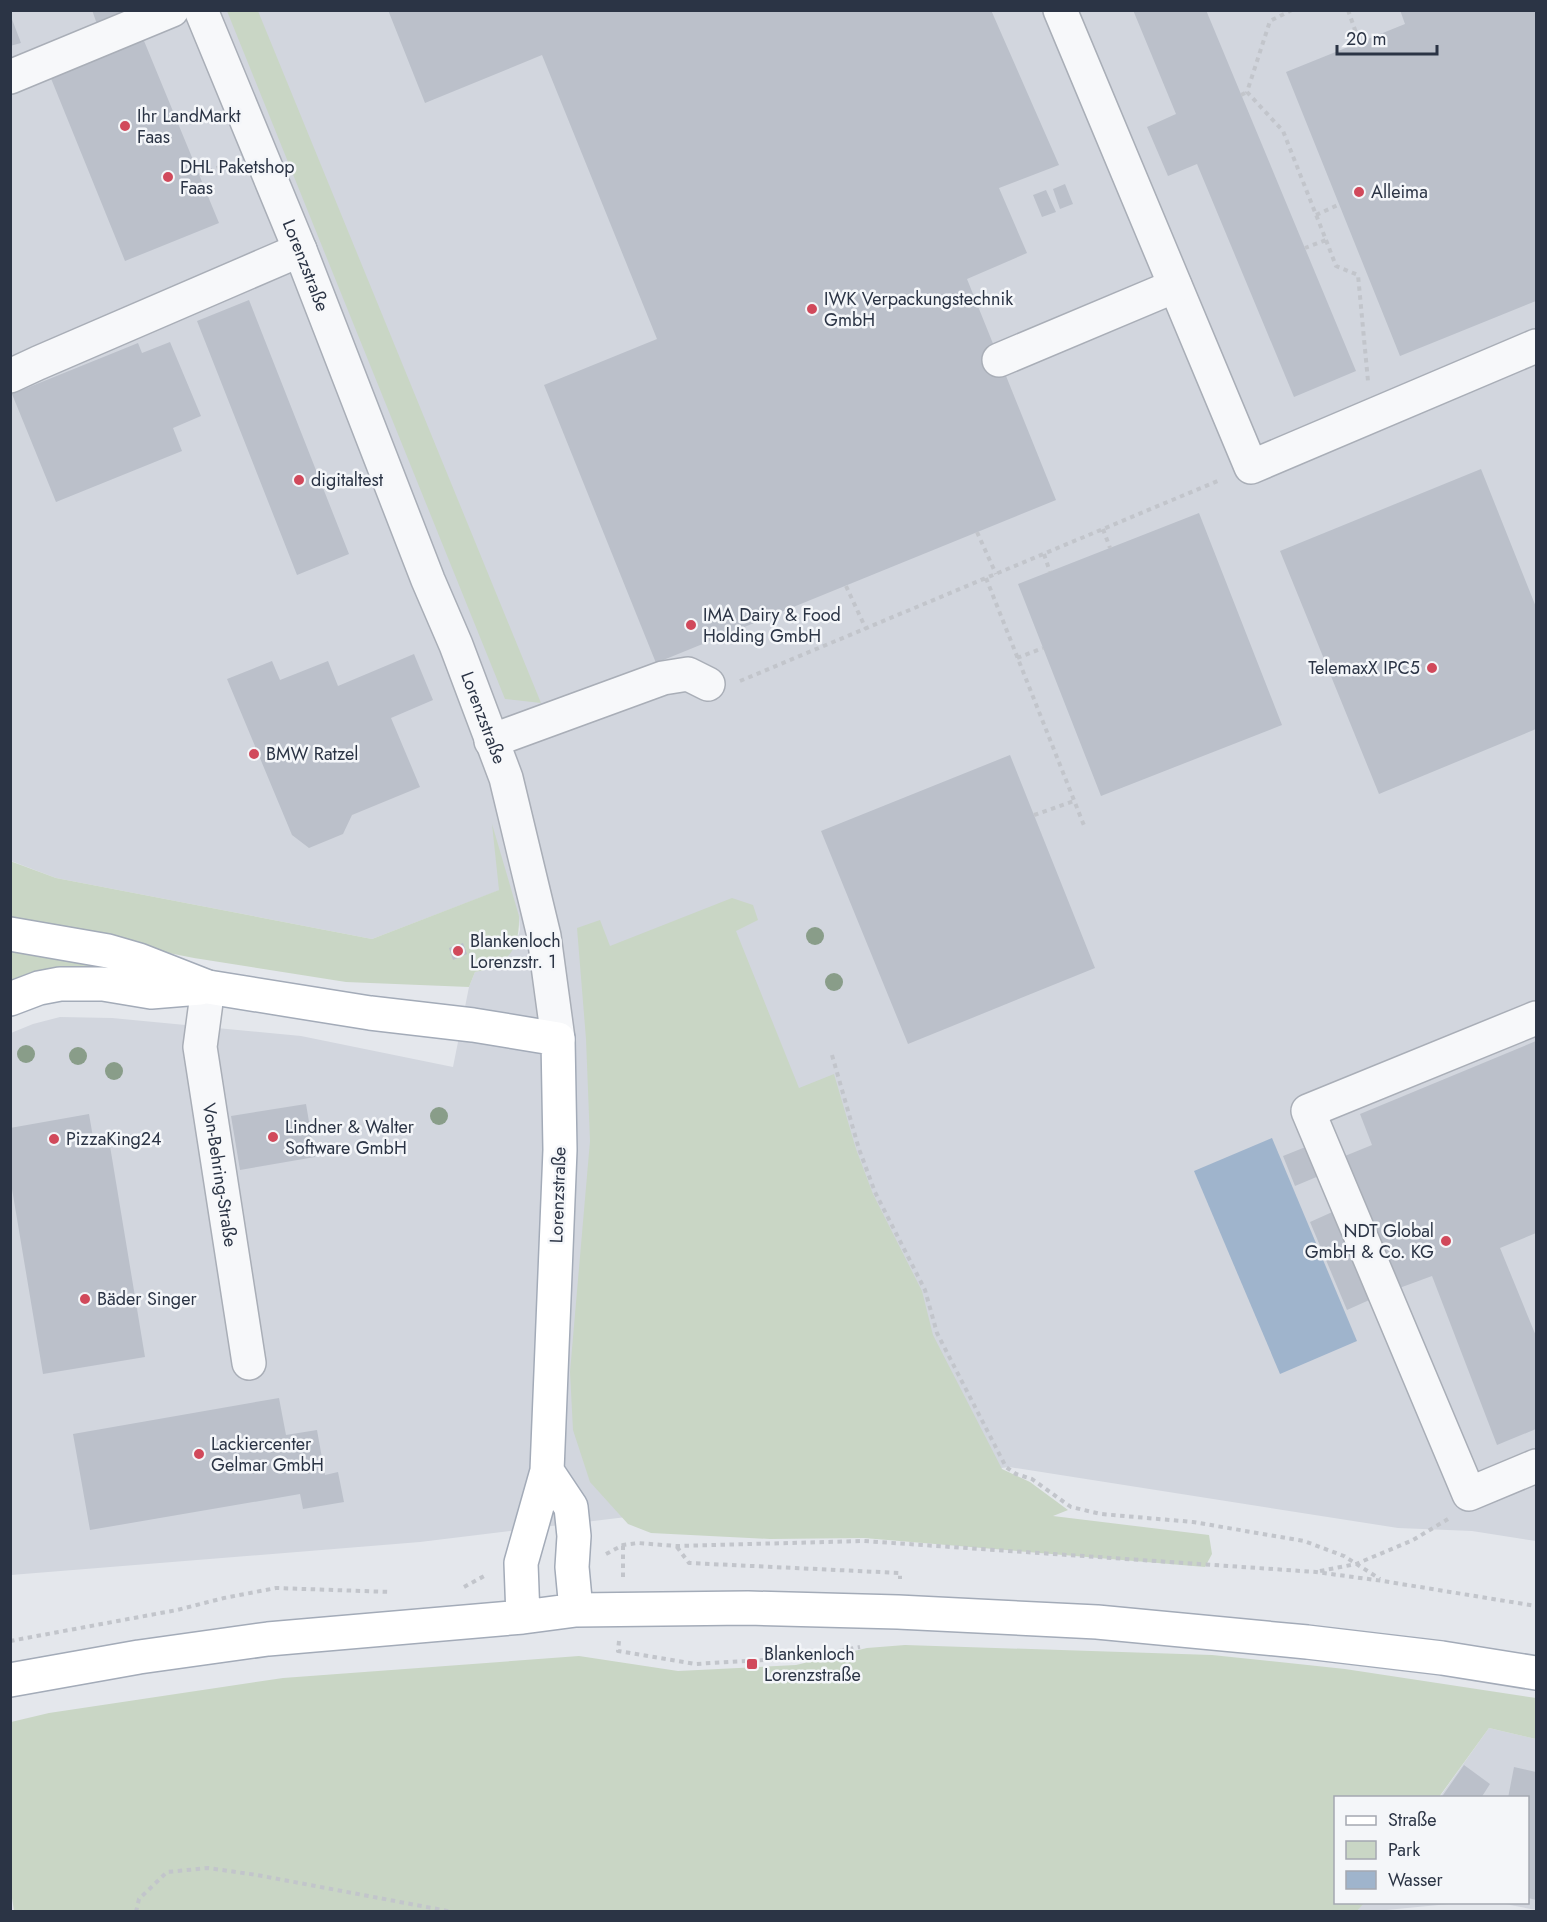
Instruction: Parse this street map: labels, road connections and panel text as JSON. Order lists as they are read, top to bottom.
{
  "streets": {
    "main road": ["Lorenzstraße"],
    "street": ["Von-Behring-Straße"]
  },
  "places": {
    "other": [
      "Ihr LandMarkt Faas",
      "DHL Paketshop Faas",
      "Alleima",
      "IWK Verpackungstechnik GmbH",
      "digitaltest",
      "IMA Dairy & Food Holding GmbH",
      "TelemaxX IPC5",
      "BMW Ratzel",
      "Blankenloch Lorenzstr. 1",
      "Lindner & Walter Software GmbH",
      "PizzaKing24",
      "NDT Global GmbH & Co. KG",
      "Bäder Singer",
      "Lackiercenter Gelmar GmbH"
    ],
    "transit": ["Blankenloch Lorenzstraße"]
  },
  "legend": ["Straße", "Park", "Wasser"],
  "scale_bar": "20 m"
}
